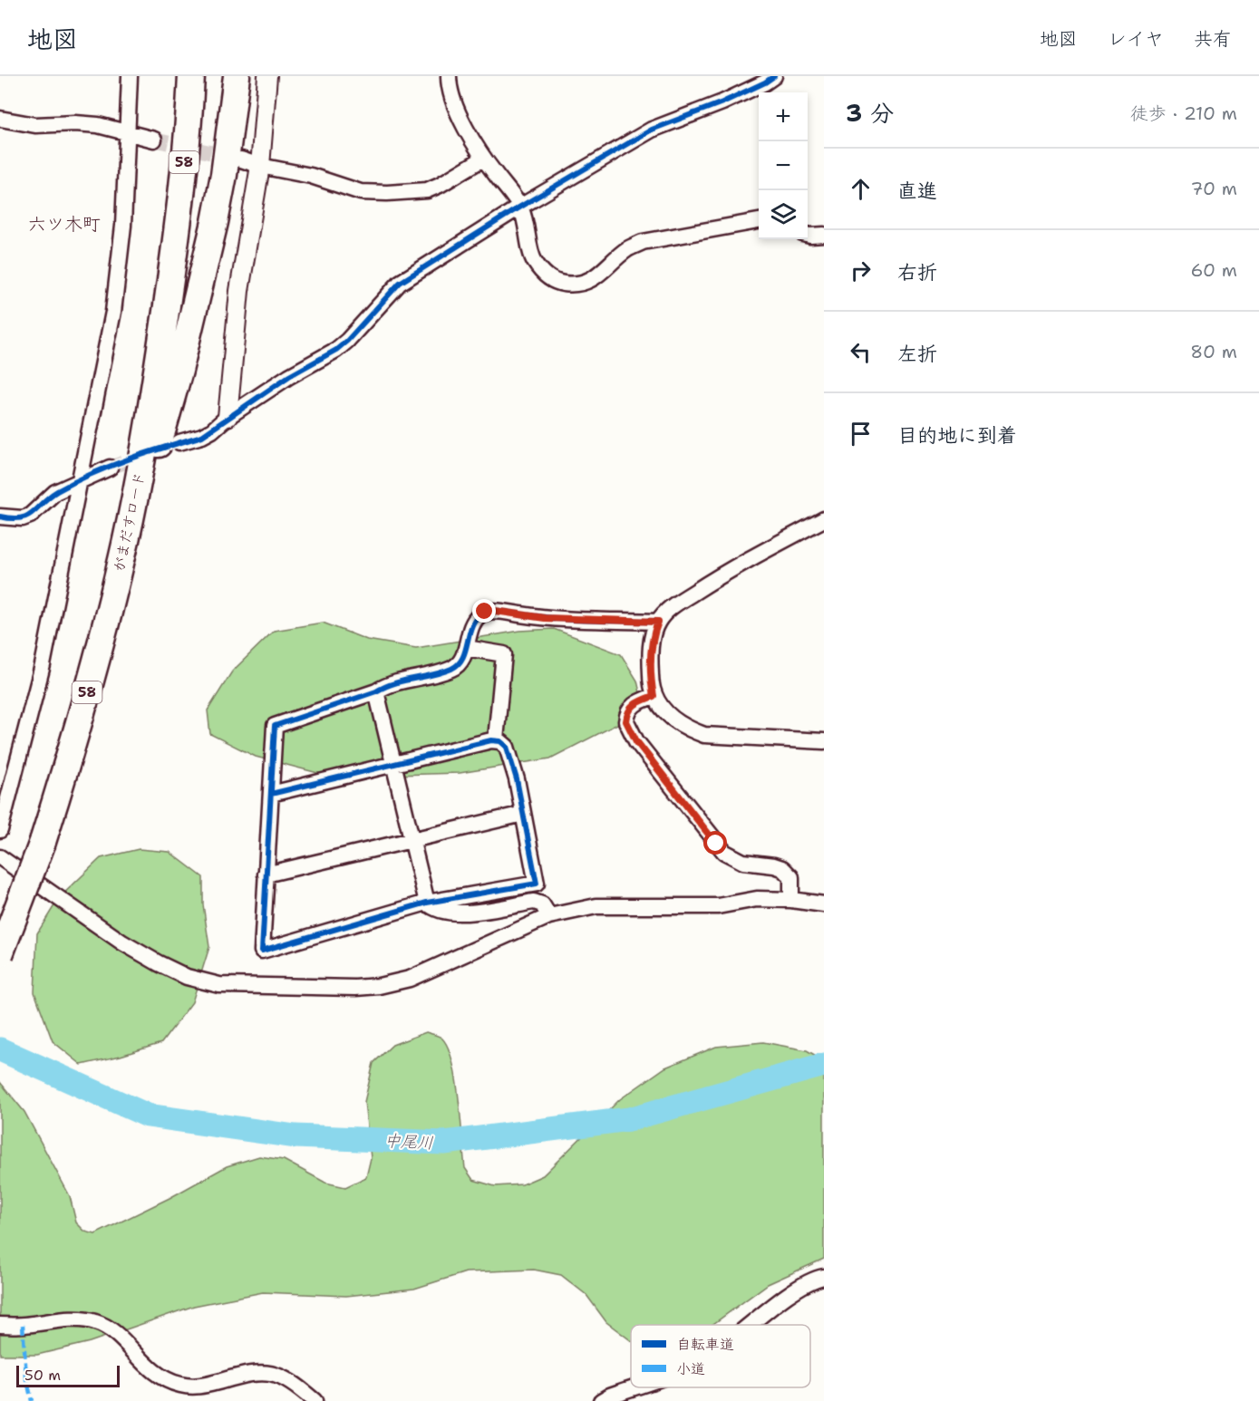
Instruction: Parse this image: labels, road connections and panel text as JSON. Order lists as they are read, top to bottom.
{
  "streets": {
    "highway": ["58", "がまだすロード"]
  },
  "districts": ["六ツ木町"],
  "water": ["中尾川"],
  "legend": ["自転車道", "小道"],
  "scale_bar": "50 m",
  "page": {
    "header": "地図",
    "nav": ["地図", "レイヤ", "共有"],
    "heading": ["3 分", "徒歩 · 210 m"],
    "map_buttons": ["+", "−"],
    "list": [
      ["直進", "70 m"],
      ["右折", "60 m"],
      ["左折", "80 m"],
      "目的地に到着"
    ],
    "scale": "50 m"
  }
}
